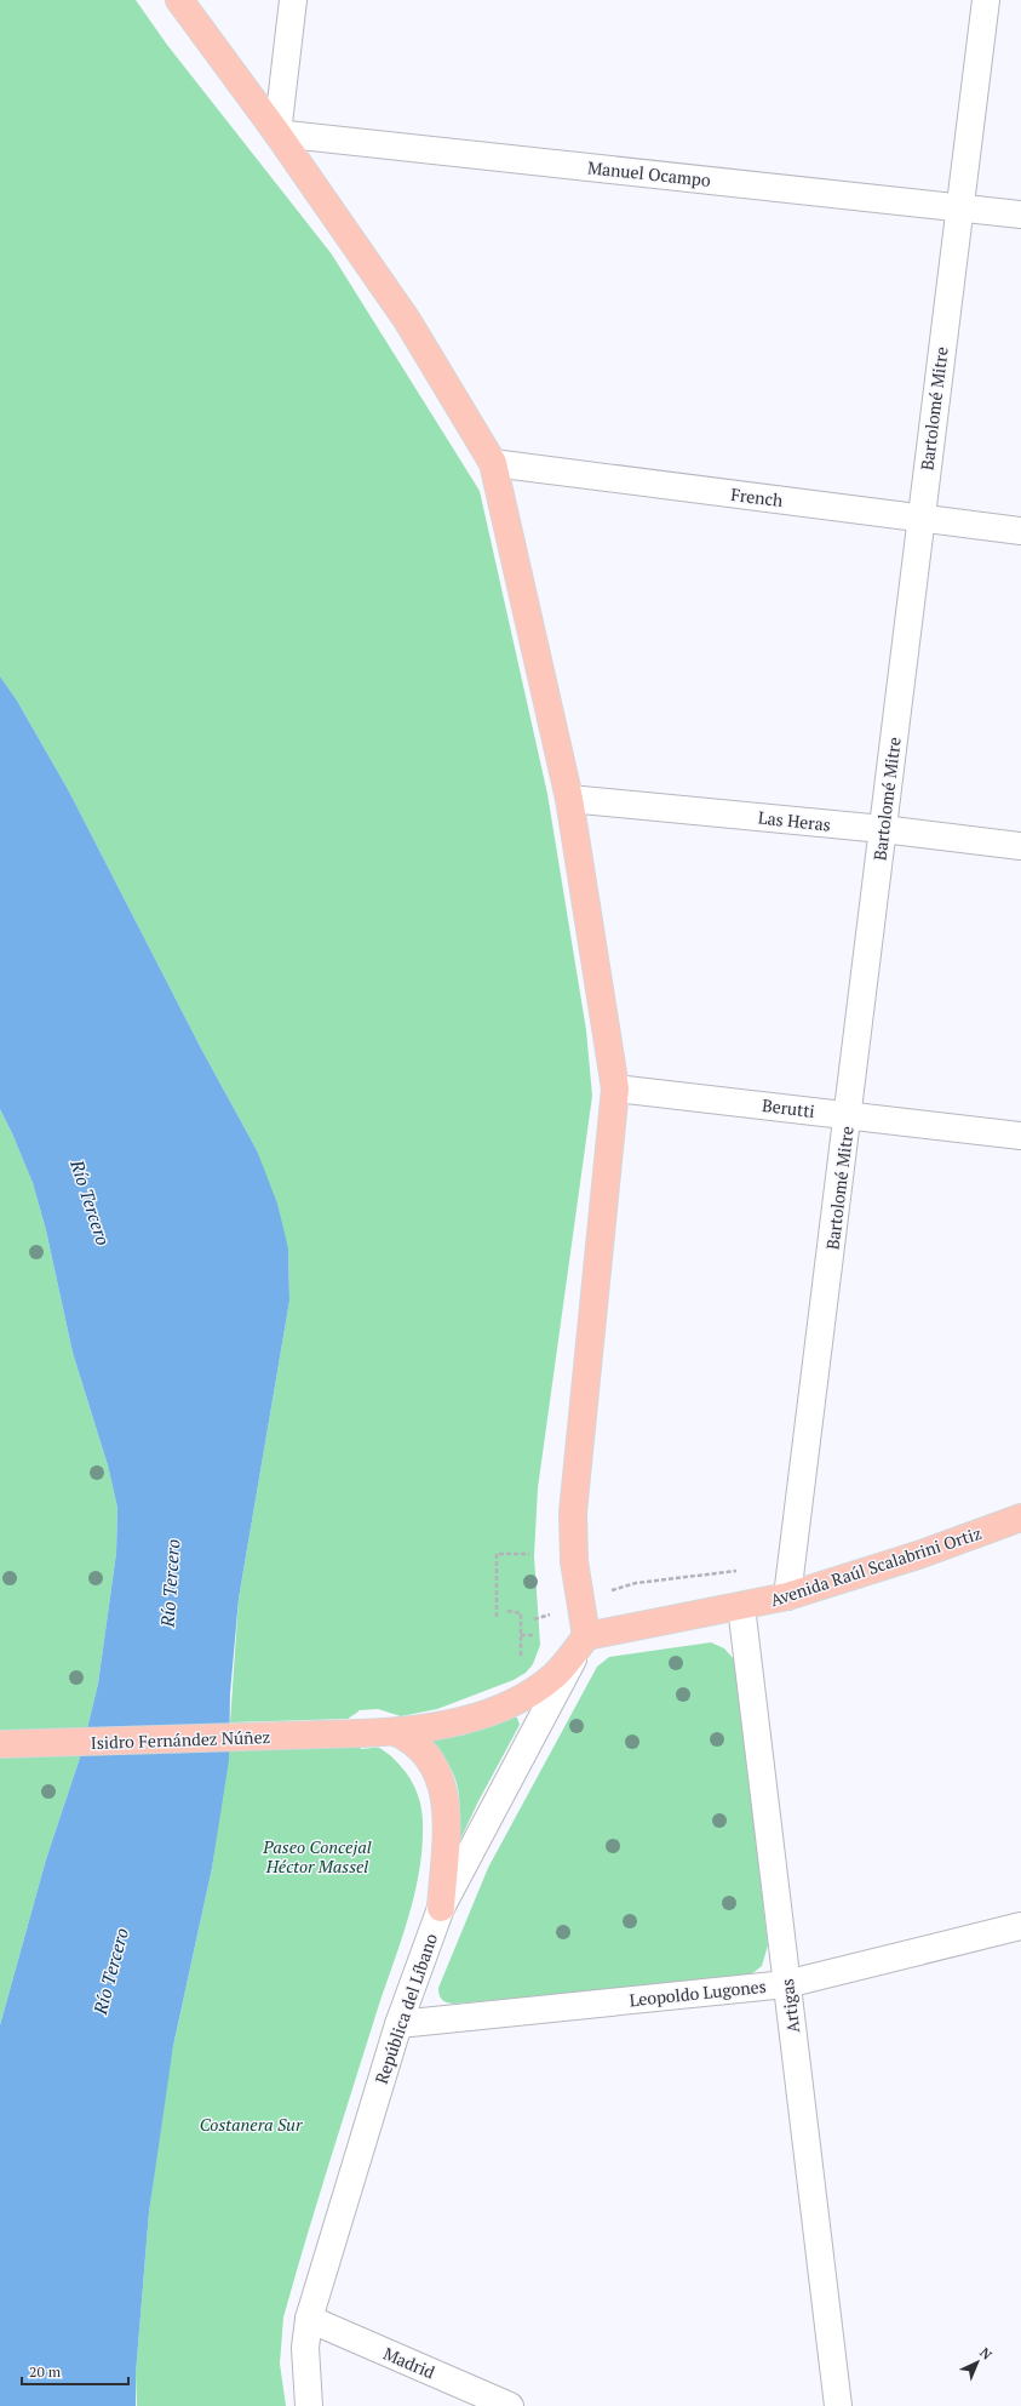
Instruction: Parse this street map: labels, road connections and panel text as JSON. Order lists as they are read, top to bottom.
{
  "streets": {
    "main road": ["Avenida Raúl Scalabrini Ortiz", "Isidro Fernández Núñez"],
    "street": [
      "Manuel Ocampo",
      "Bartolomé Mitre",
      "French",
      "Las Heras",
      "Berutti",
      "Leopoldo Lugones",
      "Artigas",
      "República del Líbano",
      "Madrid"
    ]
  },
  "crossings": [
    ["Manuel Ocampo", "Bartolomé Mitre"],
    ["Bartolomé Mitre", "French"],
    ["Bartolomé Mitre", "Las Heras"],
    ["Bartolomé Mitre", "Berutti"],
    ["Bartolomé Mitre", "Avenida Raúl Scalabrini Ortiz"],
    ["Avenida Raúl Scalabrini Ortiz", "Artigas"],
    ["Avenida Raúl Scalabrini Ortiz", "República del Líbano"],
    ["Leopoldo Lugones", "Artigas"],
    ["Leopoldo Lugones", "República del Líbano"],
    ["República del Líbano", "Madrid"]
  ],
  "water": ["Río Tercero"],
  "parks": ["Paseo Concejal Héctor Massel", "Costanera Sur"],
  "scale_bar": "20 m",
  "north": "top right"
}
